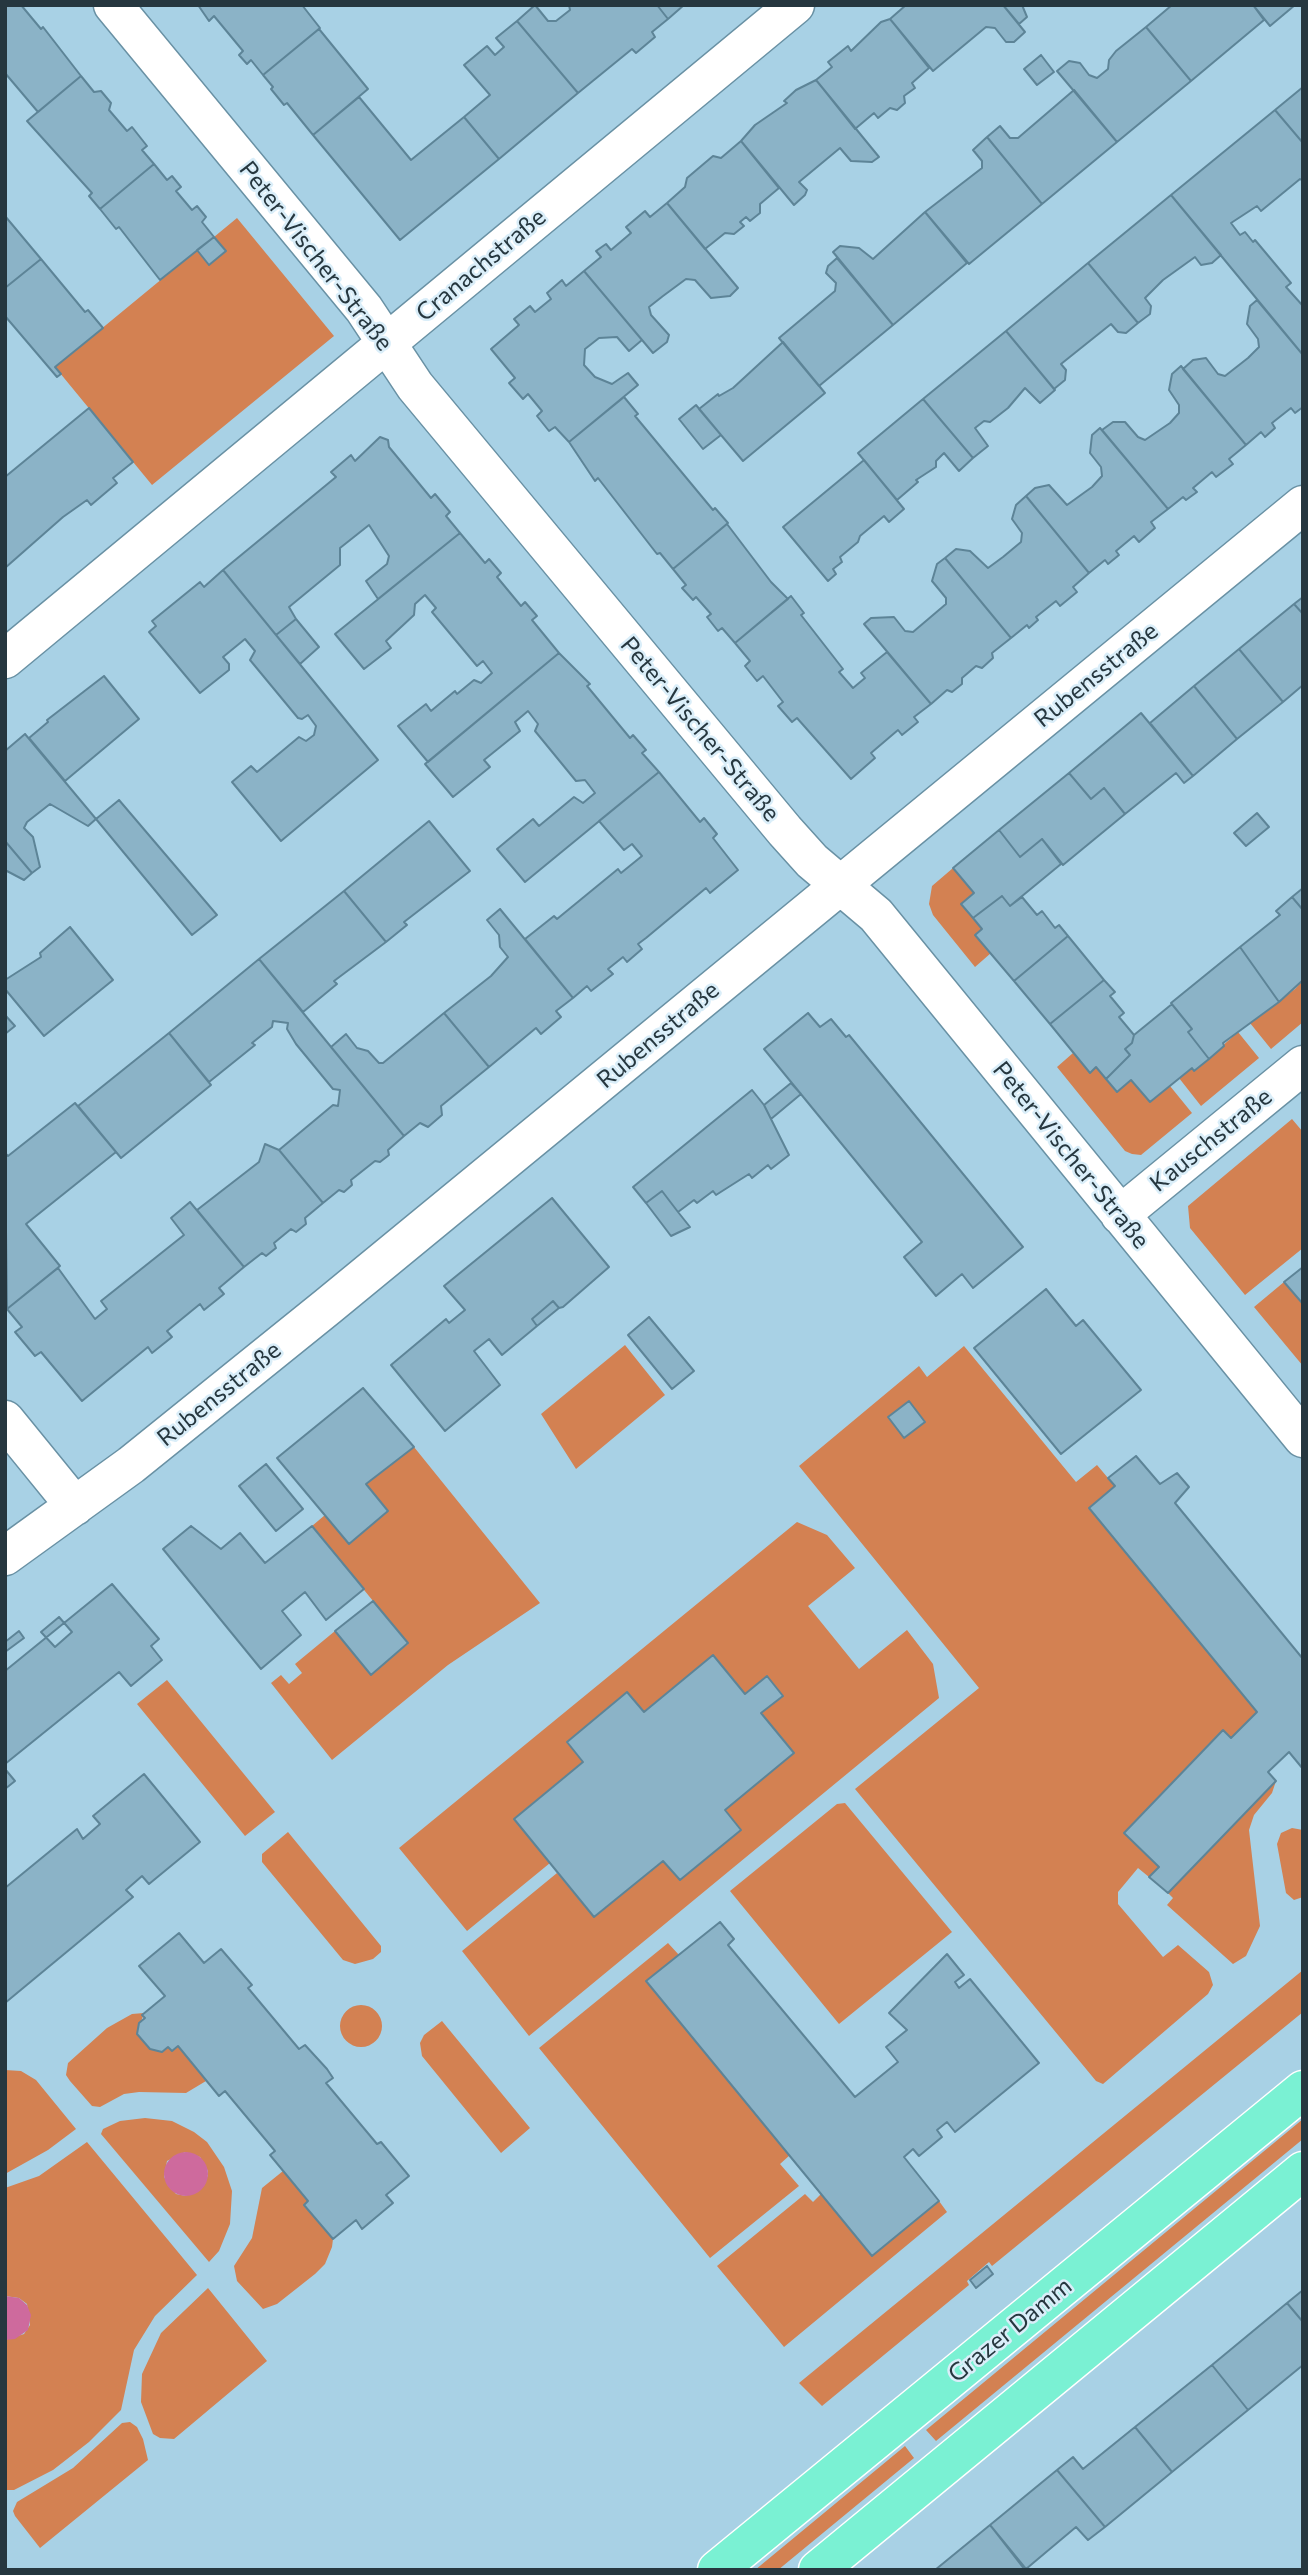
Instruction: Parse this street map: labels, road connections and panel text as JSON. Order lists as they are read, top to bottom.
{
  "streets": {
    "main road": ["Grazer Damm"],
    "street": [
      "Peter-Vischer-Straße",
      "Cranachstraße",
      "Rubensstraße",
      "Kauschstraße"
    ]
  },
  "crossings": [
    ["Peter-Vischer-Straße", "Cranachstraße"],
    ["Peter-Vischer-Straße", "Rubensstraße"],
    ["Peter-Vischer-Straße", "Kauschstraße"]
  ]
}
